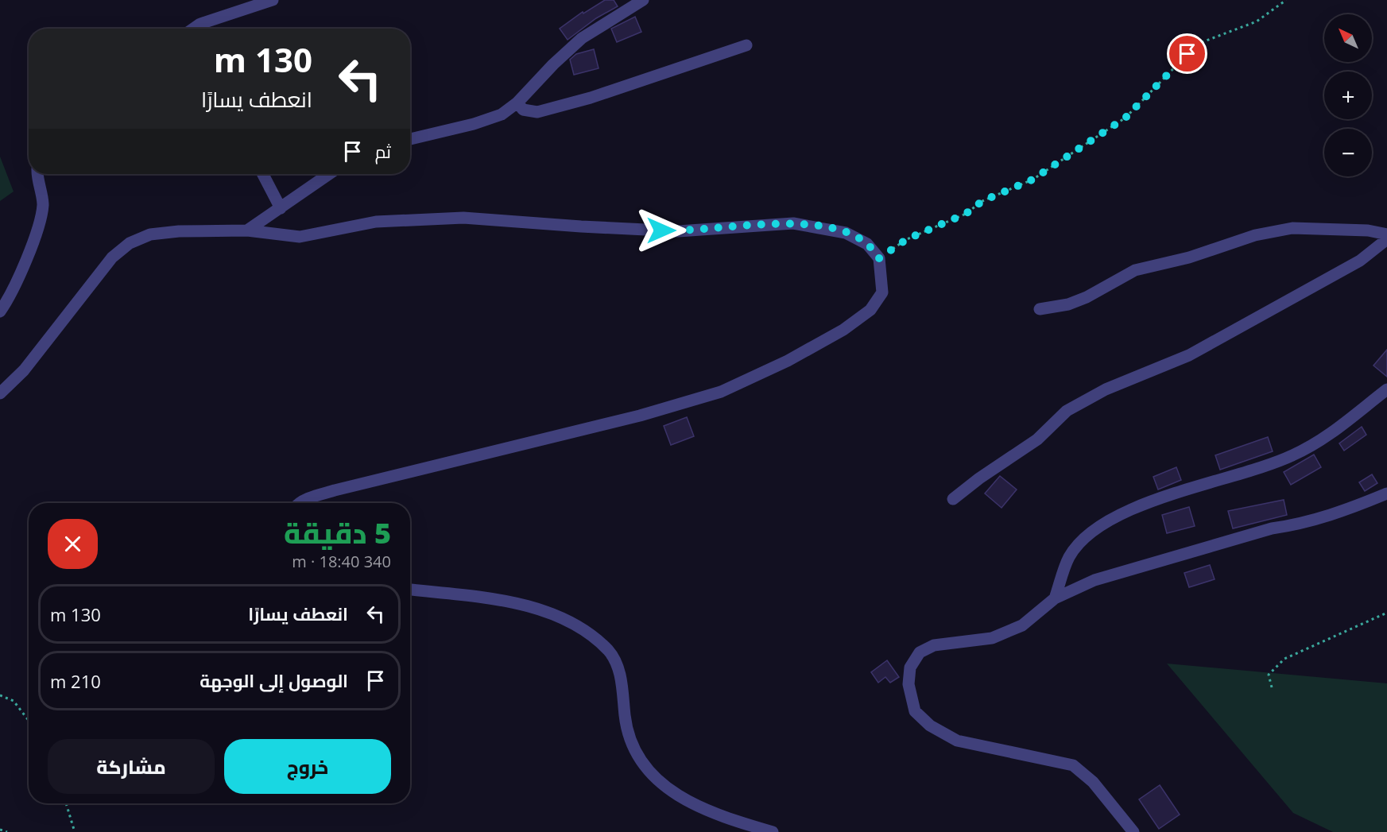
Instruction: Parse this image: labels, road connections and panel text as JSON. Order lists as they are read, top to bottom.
{
  "north": "top left",
  "page": {
    "map_buttons": ["+", "−"],
    "turn": ["130 m", "انعطف يسارًا"],
    "then": "ثم",
    "heading": ["5 دقيقة", "340 m · 18:40"],
    "list": [
      {
        "name": "انعطف يسارًا",
        "value": "130 m"
      },
      {
        "name": "الوصول إلى الوجهة",
        "value": "210 m"
      }
    ],
    "buttons": ["خروج", "مشاركة"]
  }
}
